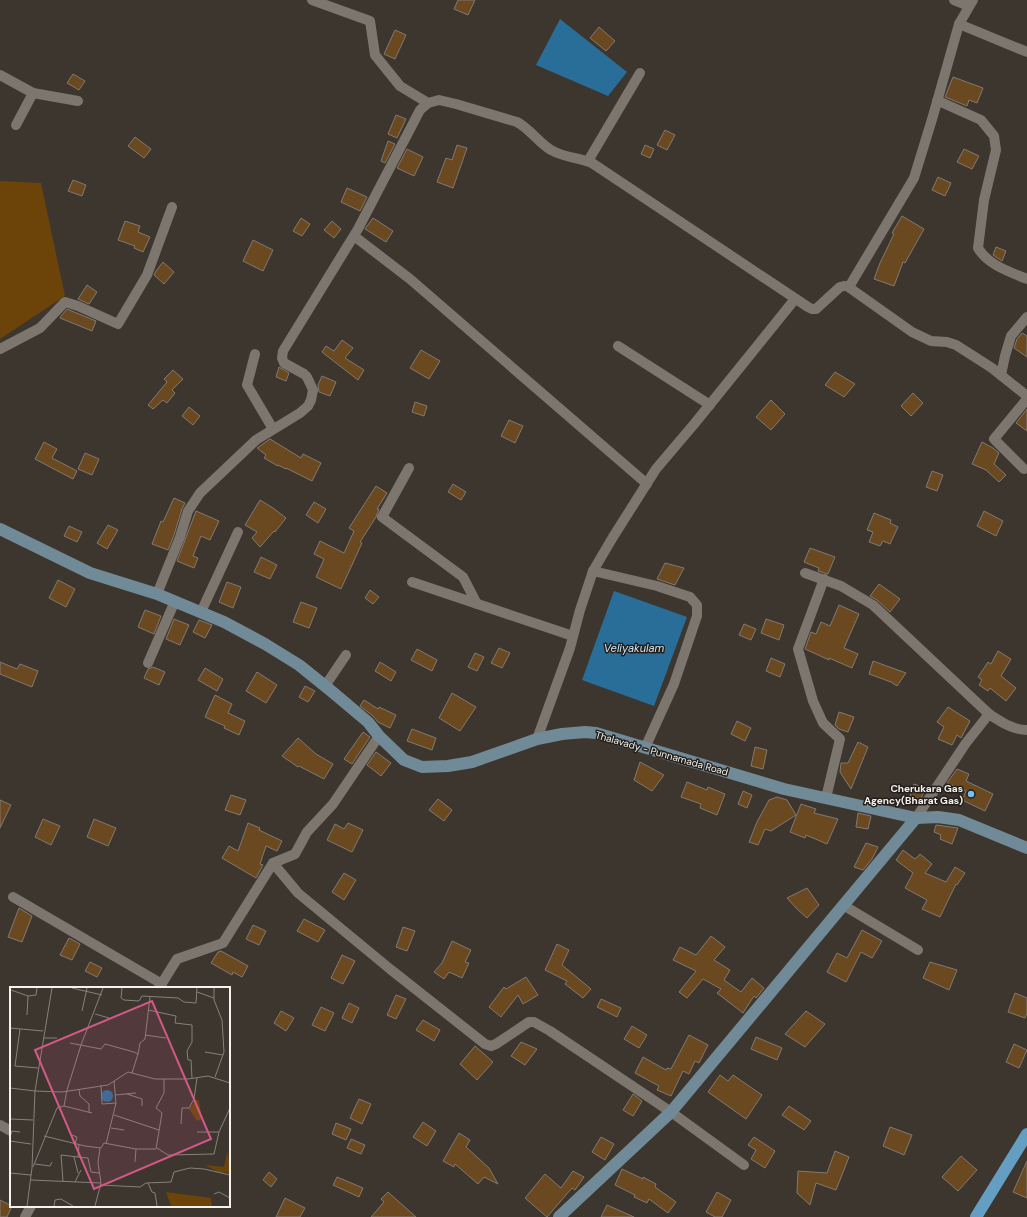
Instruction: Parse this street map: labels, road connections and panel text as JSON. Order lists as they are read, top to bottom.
{
  "streets": {
    "main road": ["Thalavady - Punnamada Road"]
  },
  "water": ["Veliyakulam"],
  "places": ["Cherukara Gas Agency(Bharat Gas)"]
}
